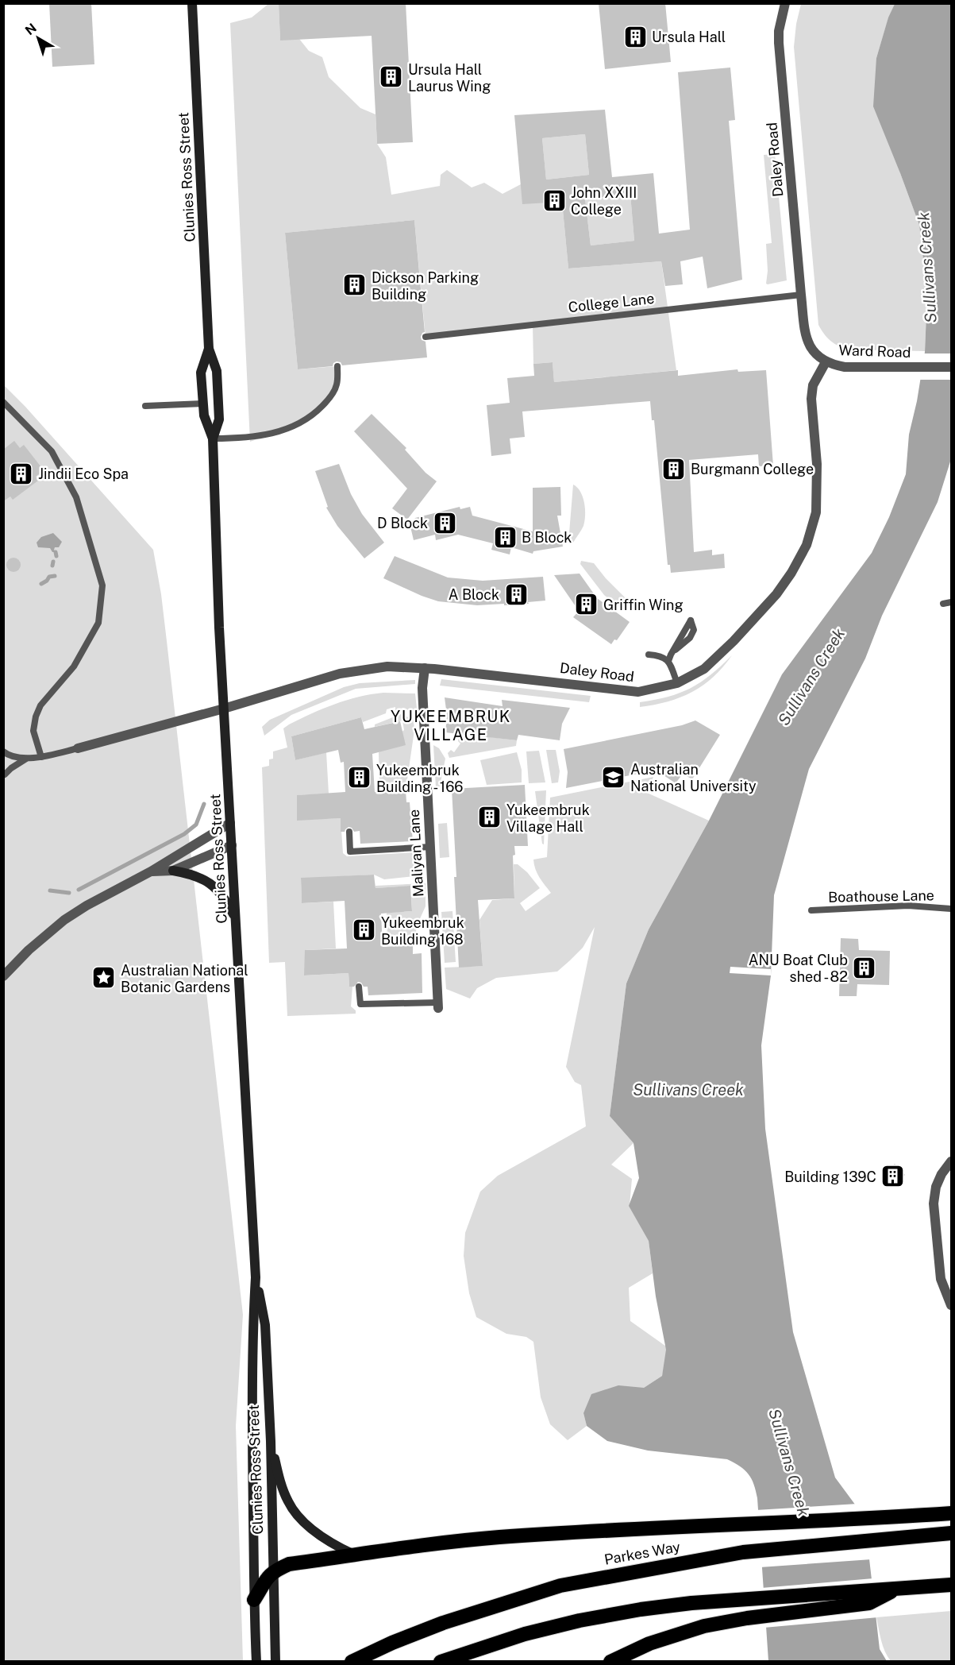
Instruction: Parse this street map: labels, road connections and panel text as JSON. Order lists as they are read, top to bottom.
{
  "streets": {
    "highway": ["Parkes Way"],
    "street": [
      "Daley Road",
      "Clunies Ross Street",
      "Ward Road",
      "Maliyan Lane"
    ],
    "lane": ["College Lane", "Boathouse Lane"]
  },
  "crossings": [
    ["Daley Road", "Clunies Ross Street"],
    ["Daley Road", "College Lane"],
    ["Daley Road", "Ward Road"],
    ["Daley Road", "Maliyan Lane"]
  ],
  "districts": ["YUKEEMBRUK VILLAGE"],
  "water": ["Sullivans Creek"],
  "places": {
    "building": [
      "Ursula Hall",
      "Ursula Hall Laurus Wing",
      "John XXIII College",
      "Dickson Parking Building",
      "Burgmann College",
      "Jindii Eco Spa",
      "D Block",
      "B Block",
      "A Block",
      "Griffin Wing",
      "Yukeembruk Building - 166",
      "Yukeembruk Village Hall",
      "Yukeembruk Building 168",
      "ANU Boat Club shed - 82",
      "Building 139C"
    ],
    "school or university": ["Australian National University"],
    "place": ["Australian National Botanic Gardens"]
  },
  "north": "top left"
}
